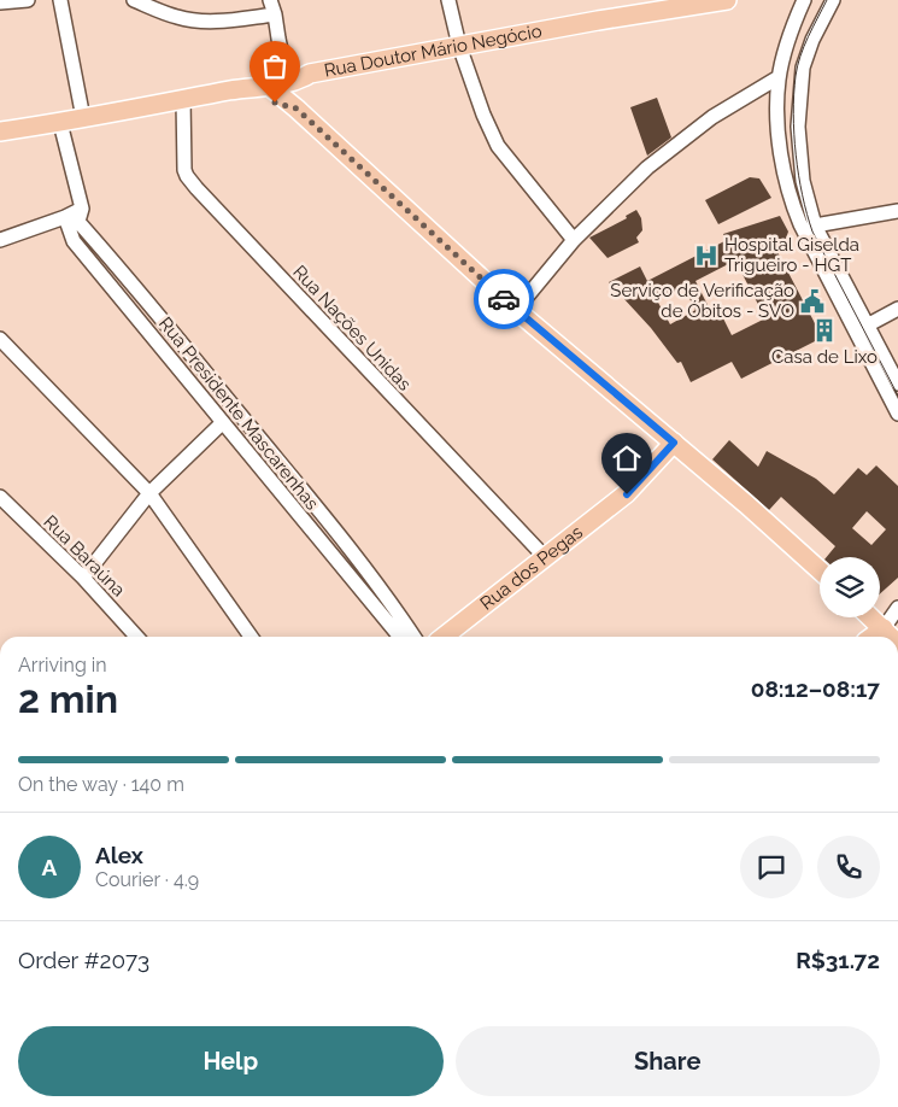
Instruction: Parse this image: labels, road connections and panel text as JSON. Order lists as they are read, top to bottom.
{
  "streets": {
    "main road": ["Rua Doutor Mário Negócio", "Rua dos Pegas"],
    "street": ["Rua Nações Unidas", "Rua Presidente Mascarenhas", "Rua Baraúna"]
  },
  "crossings": [
    ["Rua Doutor Mário Negócio", "Rua Nações Unidas"],
    ["Rua Doutor Mário Negócio", "Rua Presidente Mascarenhas"],
    ["Rua Nações Unidas", "Rua dos Pegas"]
  ],
  "places": {
    "hospital": ["Hospital Giselda Trigueiro - HGT"],
    "public building": ["Serviço de Verificação de Óbitos - SVO"],
    "building": ["Casa de Lixo"]
  },
  "page": {
    "heading": ["2 min", "Arriving in", "08:12–08:17"],
    "panel": [
      "Alex",
      "Courier · 4.9",
      "Order #2073",
      "R$31.72"
    ],
    "bar": "On the way · 140 m",
    "round": "A",
    "buttons": ["Help", "Share"]
  }
}
